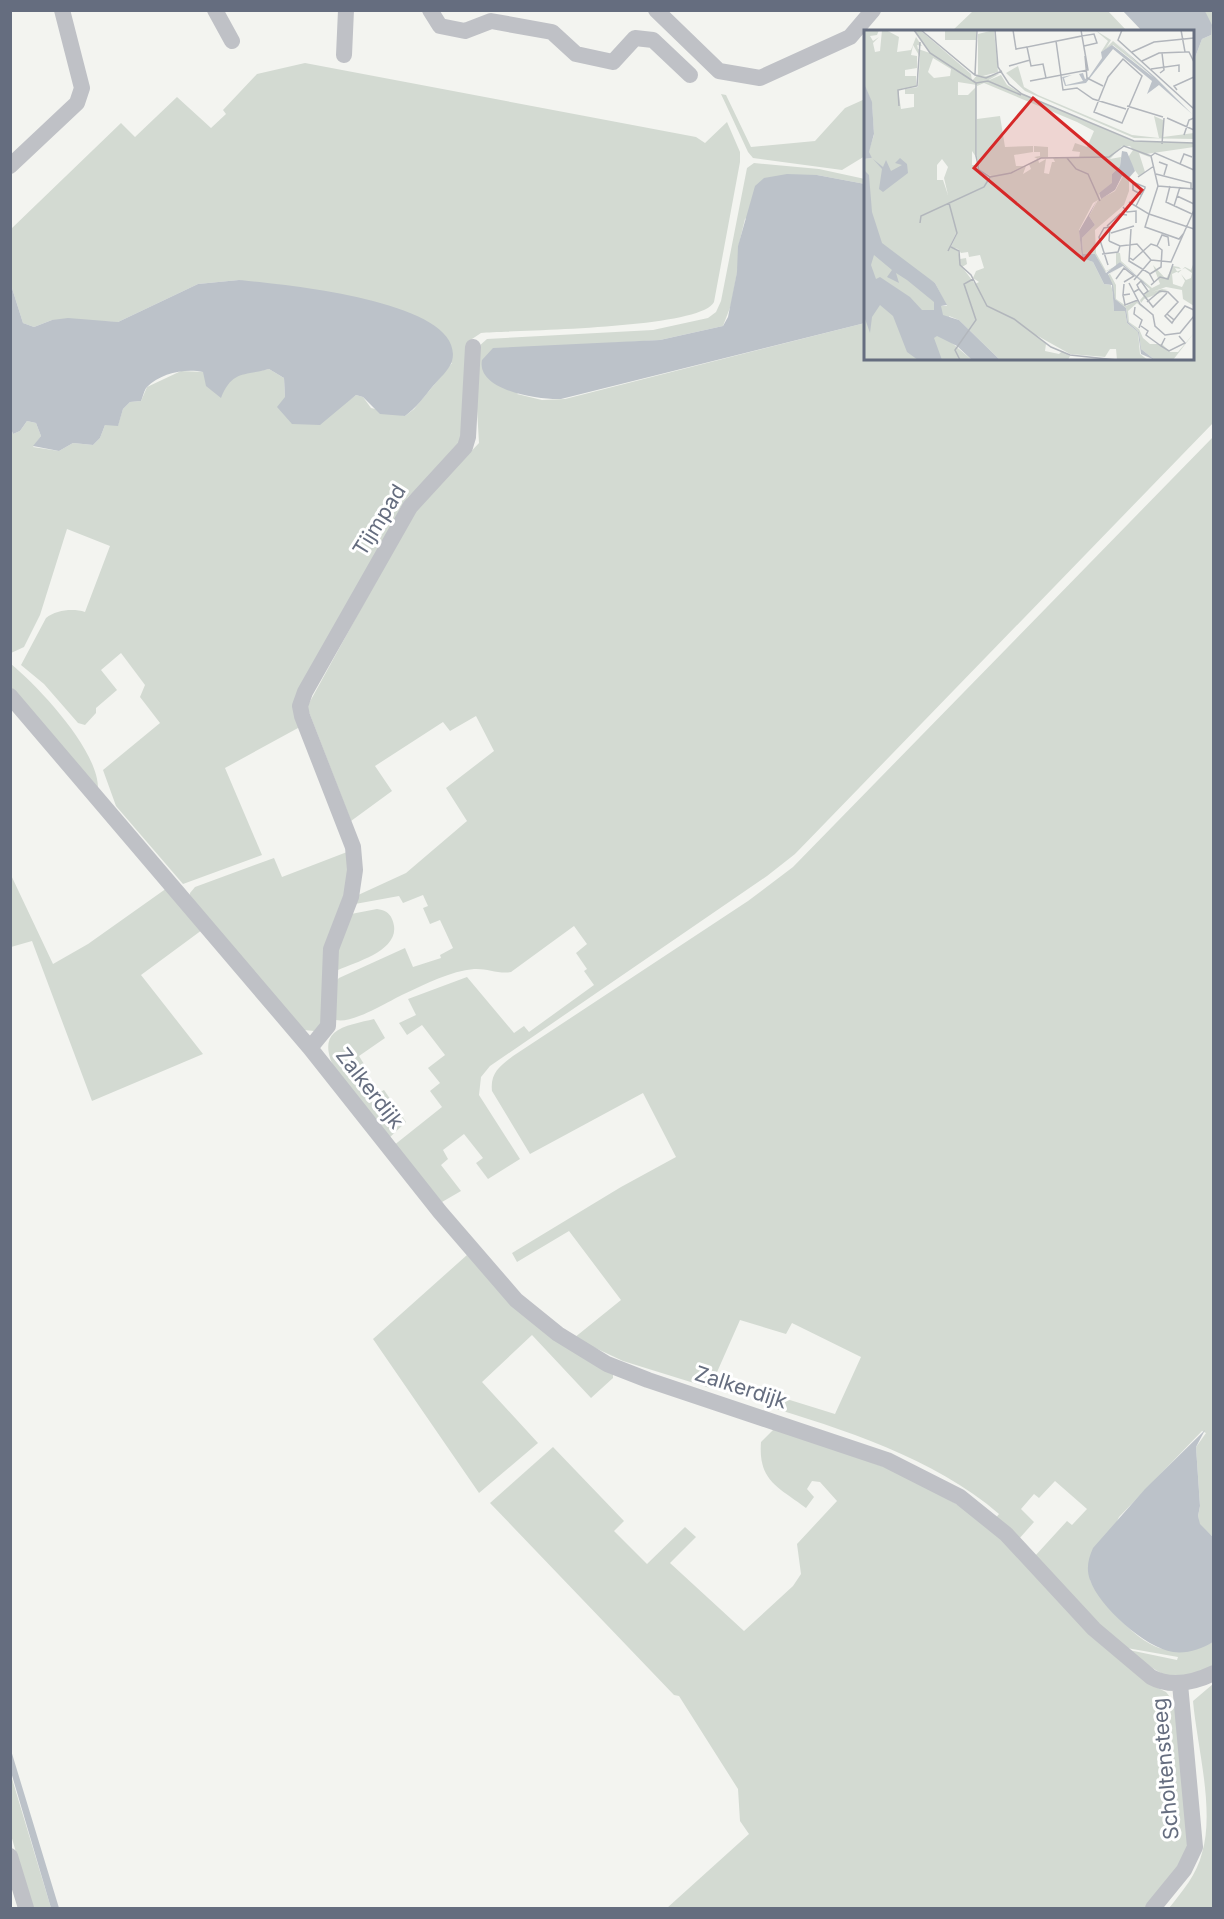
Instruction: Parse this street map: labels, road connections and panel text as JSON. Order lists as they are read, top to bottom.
{
  "streets": {
    "street": ["Tijmpad", "Zalkerdijk", "Scholtensteeg"]
  },
  "crossings": [
    ["Tijmpad", "Zalkerdijk"],
    ["Zalkerdijk", "Scholtensteeg"]
  ]
}
